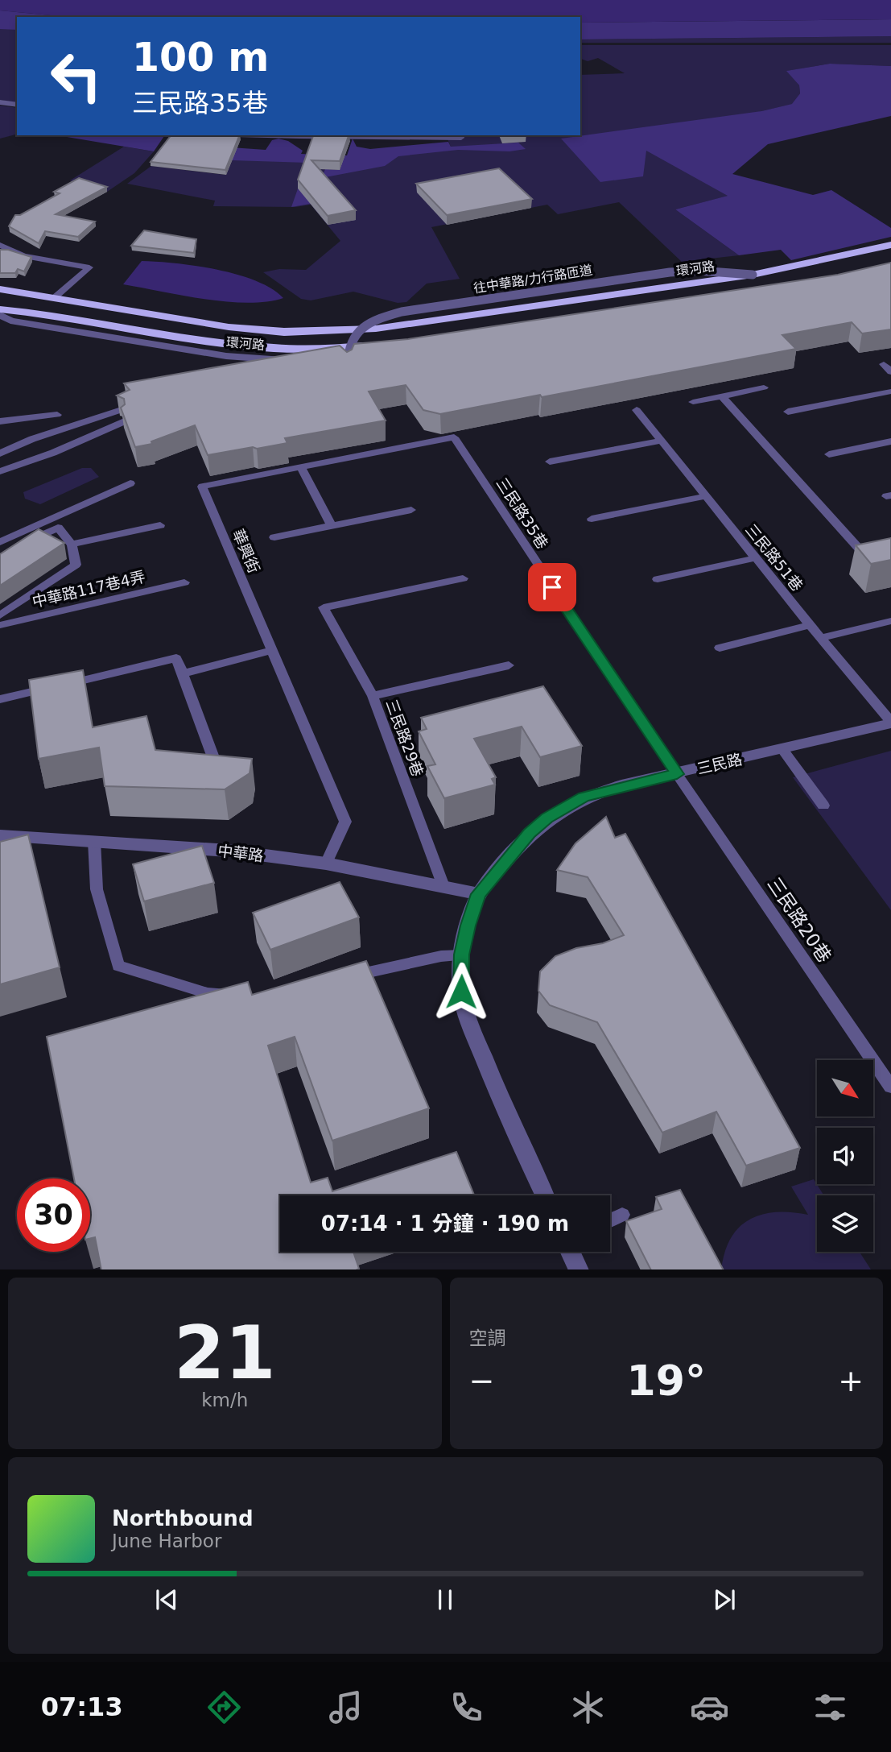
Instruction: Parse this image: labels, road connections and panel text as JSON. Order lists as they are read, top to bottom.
{
  "streets": {
    "highway": ["環河路"],
    "street": ["三民路", "中華路"],
    "lane": [
      "往中華路/力行路匝道",
      "三民路35巷",
      "華興街",
      "三民路51巷",
      "中華路117巷4弄",
      "三民路29巷",
      "三民路20巷"
    ]
  },
  "crossings": [
    ["環河路", "往中華路/力行路匝道"],
    ["三民路35巷", "華興街"],
    ["三民路35巷", "三民路"],
    ["三民路35巷", "三民路20巷"],
    ["華興街", "中華路"],
    ["三民路51巷", "三民路"],
    ["三民路29巷", "中華路"],
    ["三民路", "中華路"],
    ["三民路", "三民路20巷"]
  ],
  "north": "bottom right",
  "page": {
    "turn": ["100 m", "三民路35巷"],
    "limit": "30",
    "trip": "07:14 · 1 分鐘 · 190 m",
    "tile": [
      ["21", "km/h"],
      "空調"
    ],
    "heat": ["−", "19°", "+"],
    "song": ["Northbound", "June Harbor"],
    "tabs": "07:13"
  }
}
